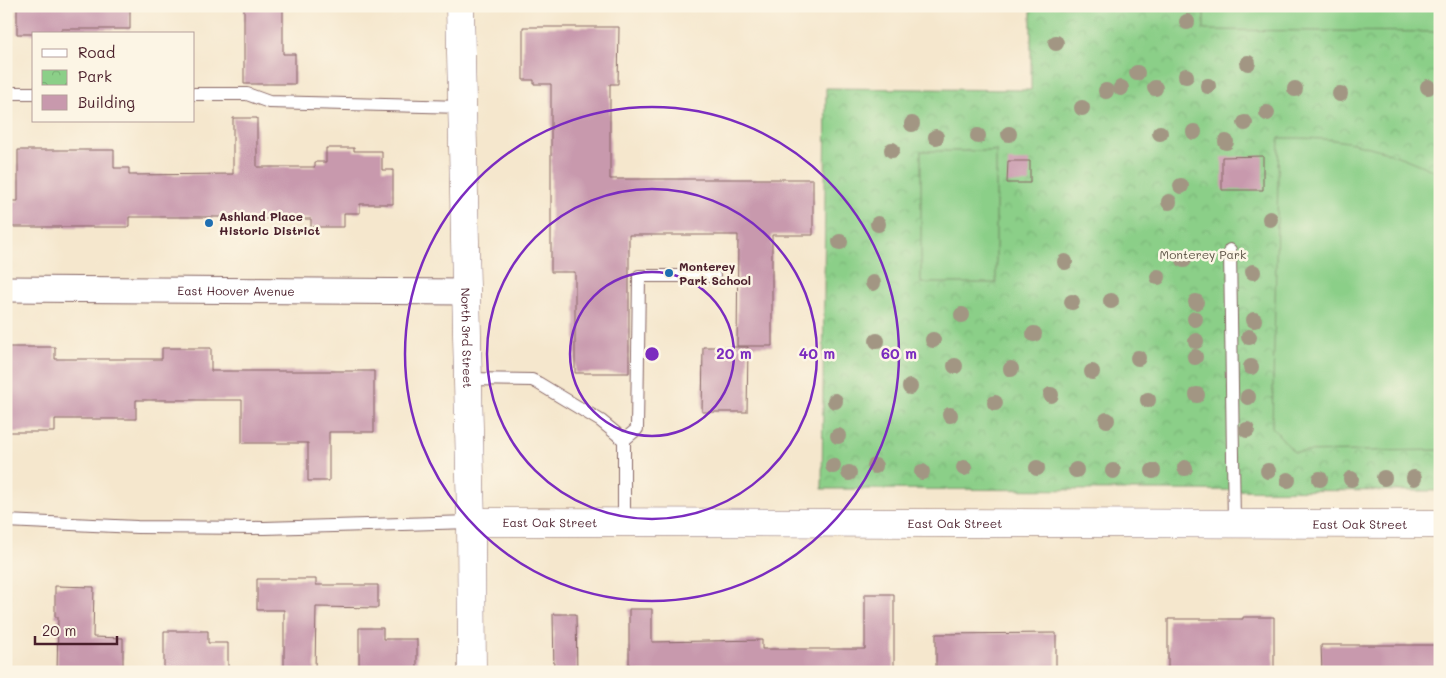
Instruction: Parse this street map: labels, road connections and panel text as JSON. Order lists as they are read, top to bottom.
{
  "streets": {
    "street": ["East Hoover Avenue", "North 3rd Street", "East Oak Street"]
  },
  "crossings": [
    ["East Hoover Avenue", "North 3rd Street"],
    ["North 3rd Street", "East Oak Street"]
  ],
  "parks": ["Monterey Park"],
  "places": ["Ashland Place Historic District", "Monterey Park School"],
  "legend": ["Road", "Park", "Building"],
  "scale_bar": "20 m",
  "rings": ["20 m", "40 m", "60 m"]
}
